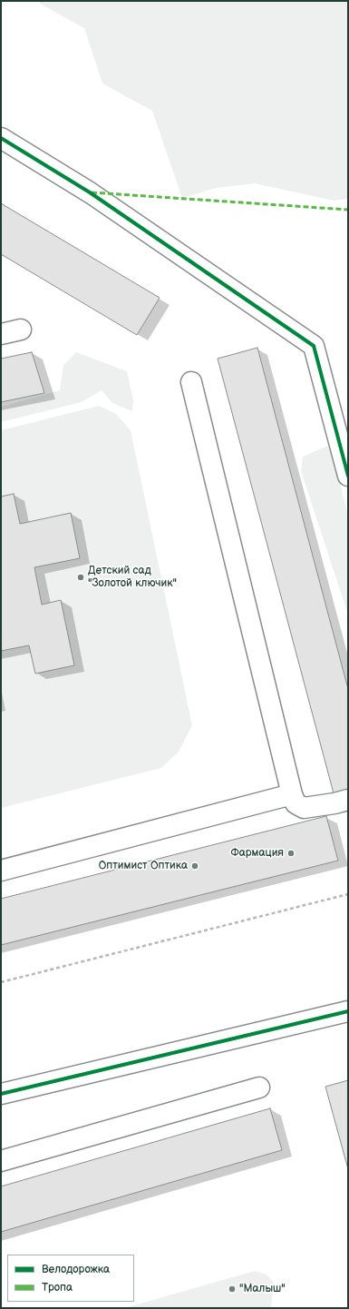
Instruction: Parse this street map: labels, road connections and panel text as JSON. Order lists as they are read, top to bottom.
{
  "places": [
    "Детский сад \"Золотой ключик\"",
    "Фармация",
    "Оптимист Оптика",
    "\"Малыш\""
  ],
  "legend": ["Велодорожка", "Тропа"]
}
